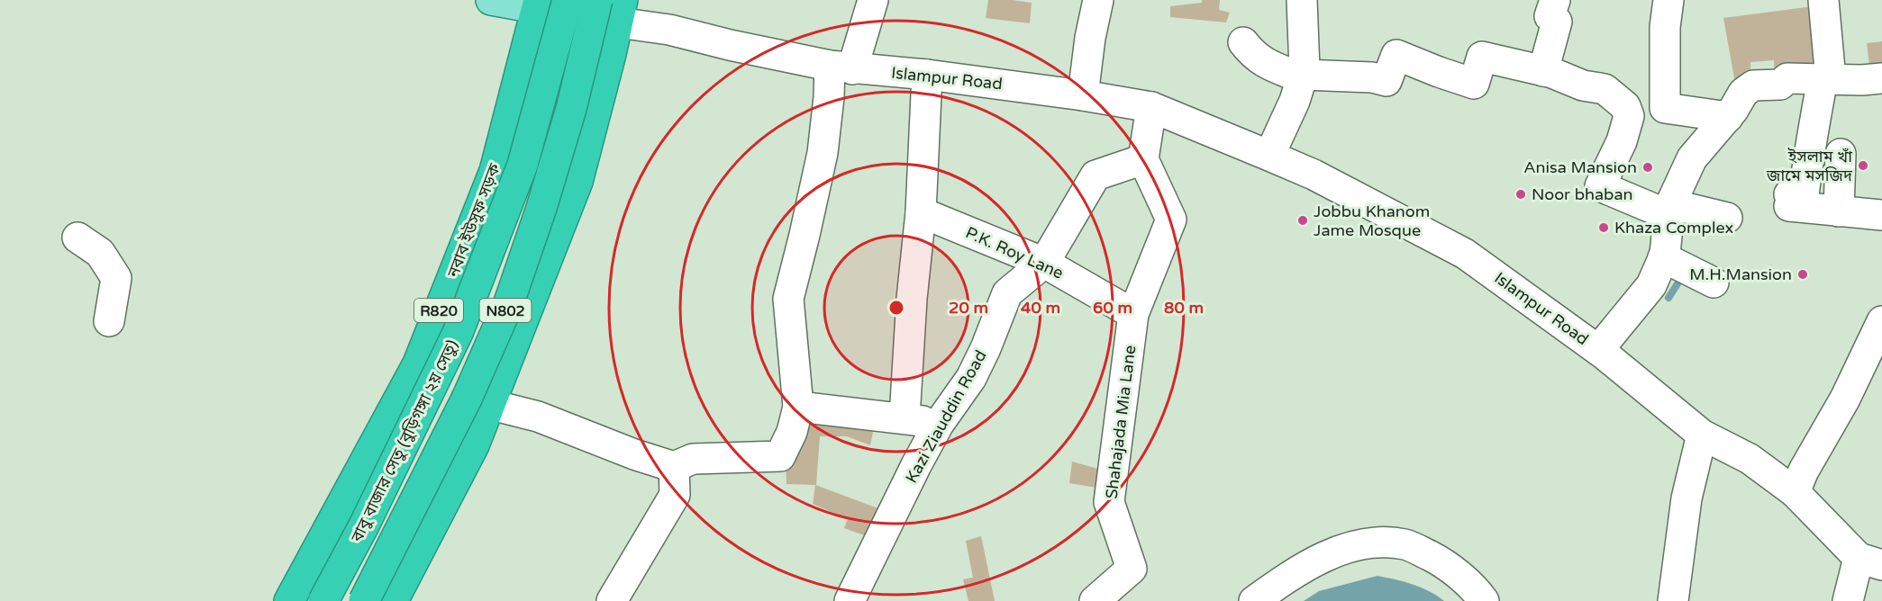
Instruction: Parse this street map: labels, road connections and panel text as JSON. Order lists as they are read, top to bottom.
{
  "streets": {
    "highway": [
      "নবাব ইউসুফ সড়ক",
      "R820",
      "N802",
      "বাবু বাজার সেতু (বুড়িগঙ্গা ২য় সেতু)"
    ],
    "street": [
      "Islampur Road",
      "P.K. Roy Lane",
      "Kazi Ziauddin Road",
      "Shahajada Mia Lane"
    ]
  },
  "crossings": [
    ["P.K. Roy Lane", "Kazi Ziauddin Road"],
    ["P.K. Roy Lane", "Shahajada Mia Lane"],
    ["Kazi Ziauddin Road", "Shahajada Mia Lane"]
  ],
  "places": [
    "ইসলাম খাঁ জামে মসজিদ",
    "Anisa Mansion",
    "Noor bhaban",
    "Jobbu Khanom Jame Mosque",
    "Khaza Complex",
    "M.H.Mansion"
  ],
  "rings": [
    "20 m",
    "40 m",
    "60 m",
    "80 m"
  ]
}
